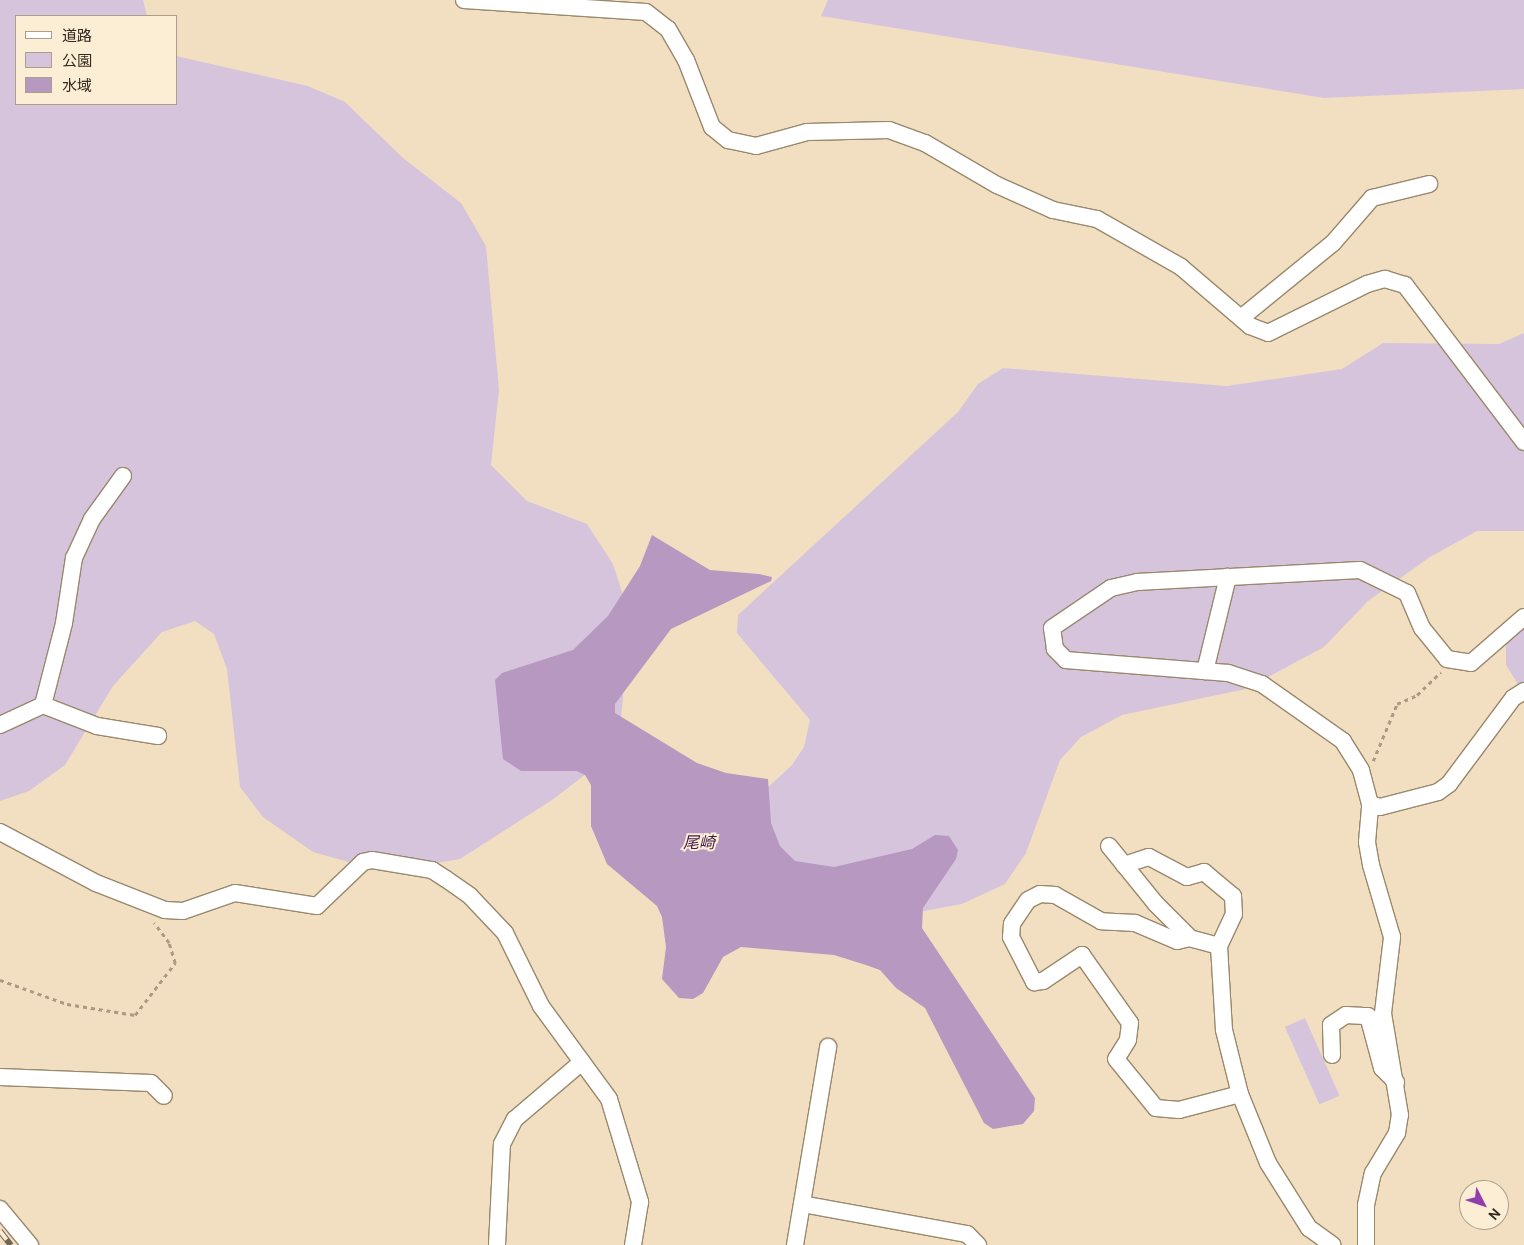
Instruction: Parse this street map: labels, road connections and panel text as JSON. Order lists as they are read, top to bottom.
{
  "water": ["尾崎"],
  "legend": ["道路", "公園", "水域"],
  "north": "bottom right"
}
